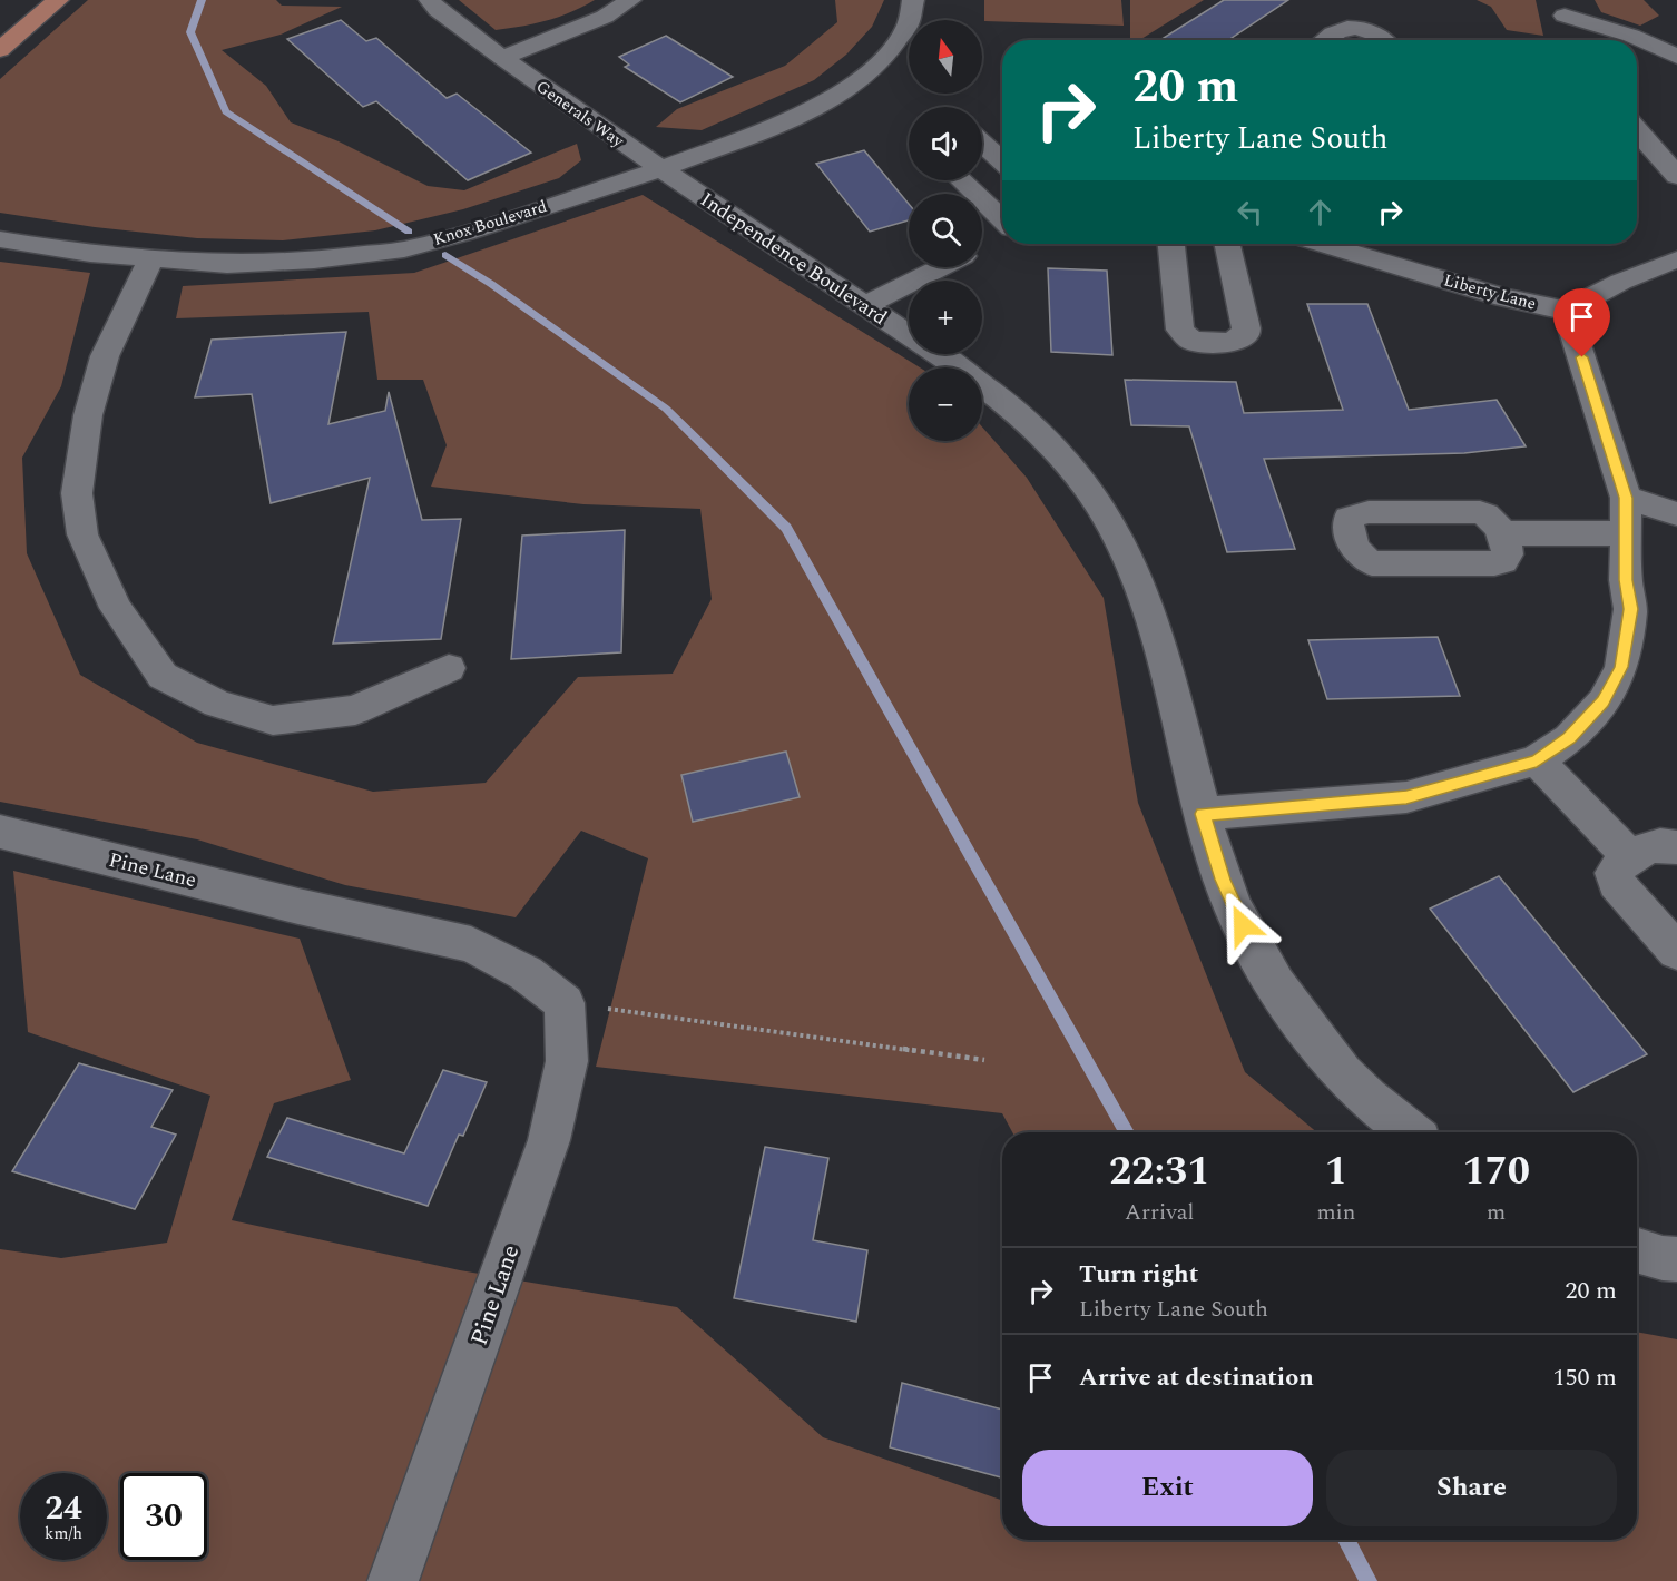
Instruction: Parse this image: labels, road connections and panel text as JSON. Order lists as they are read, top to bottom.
{
  "streets": {
    "street": [
      "Generals Way",
      "Knox Boulevard",
      "Independence Boulevard",
      "Liberty Lane",
      "Pine Lane"
    ]
  },
  "crossings": [
    ["Generals Way", "Knox Boulevard"],
    ["Generals Way", "Independence Boulevard"],
    ["Knox Boulevard", "Independence Boulevard"]
  ],
  "north": "top",
  "page": {
    "map_buttons": ["+", "−"],
    "turn": ["20 m", "Liberty Lane South"],
    "eta": [
      "22:31",
      "Arrival",
      "1",
      "min",
      "170",
      "m"
    ],
    "list": [
      {
        "name": "Turn right",
        "note": "Liberty Lane South",
        "value": "20 m"
      },
      {
        "name": "Arrive at destination",
        "value": "150 m"
      }
    ],
    "buttons": ["Exit", "Share"],
    "speed": "24 km/h",
    "limit": "30"
  }
}
